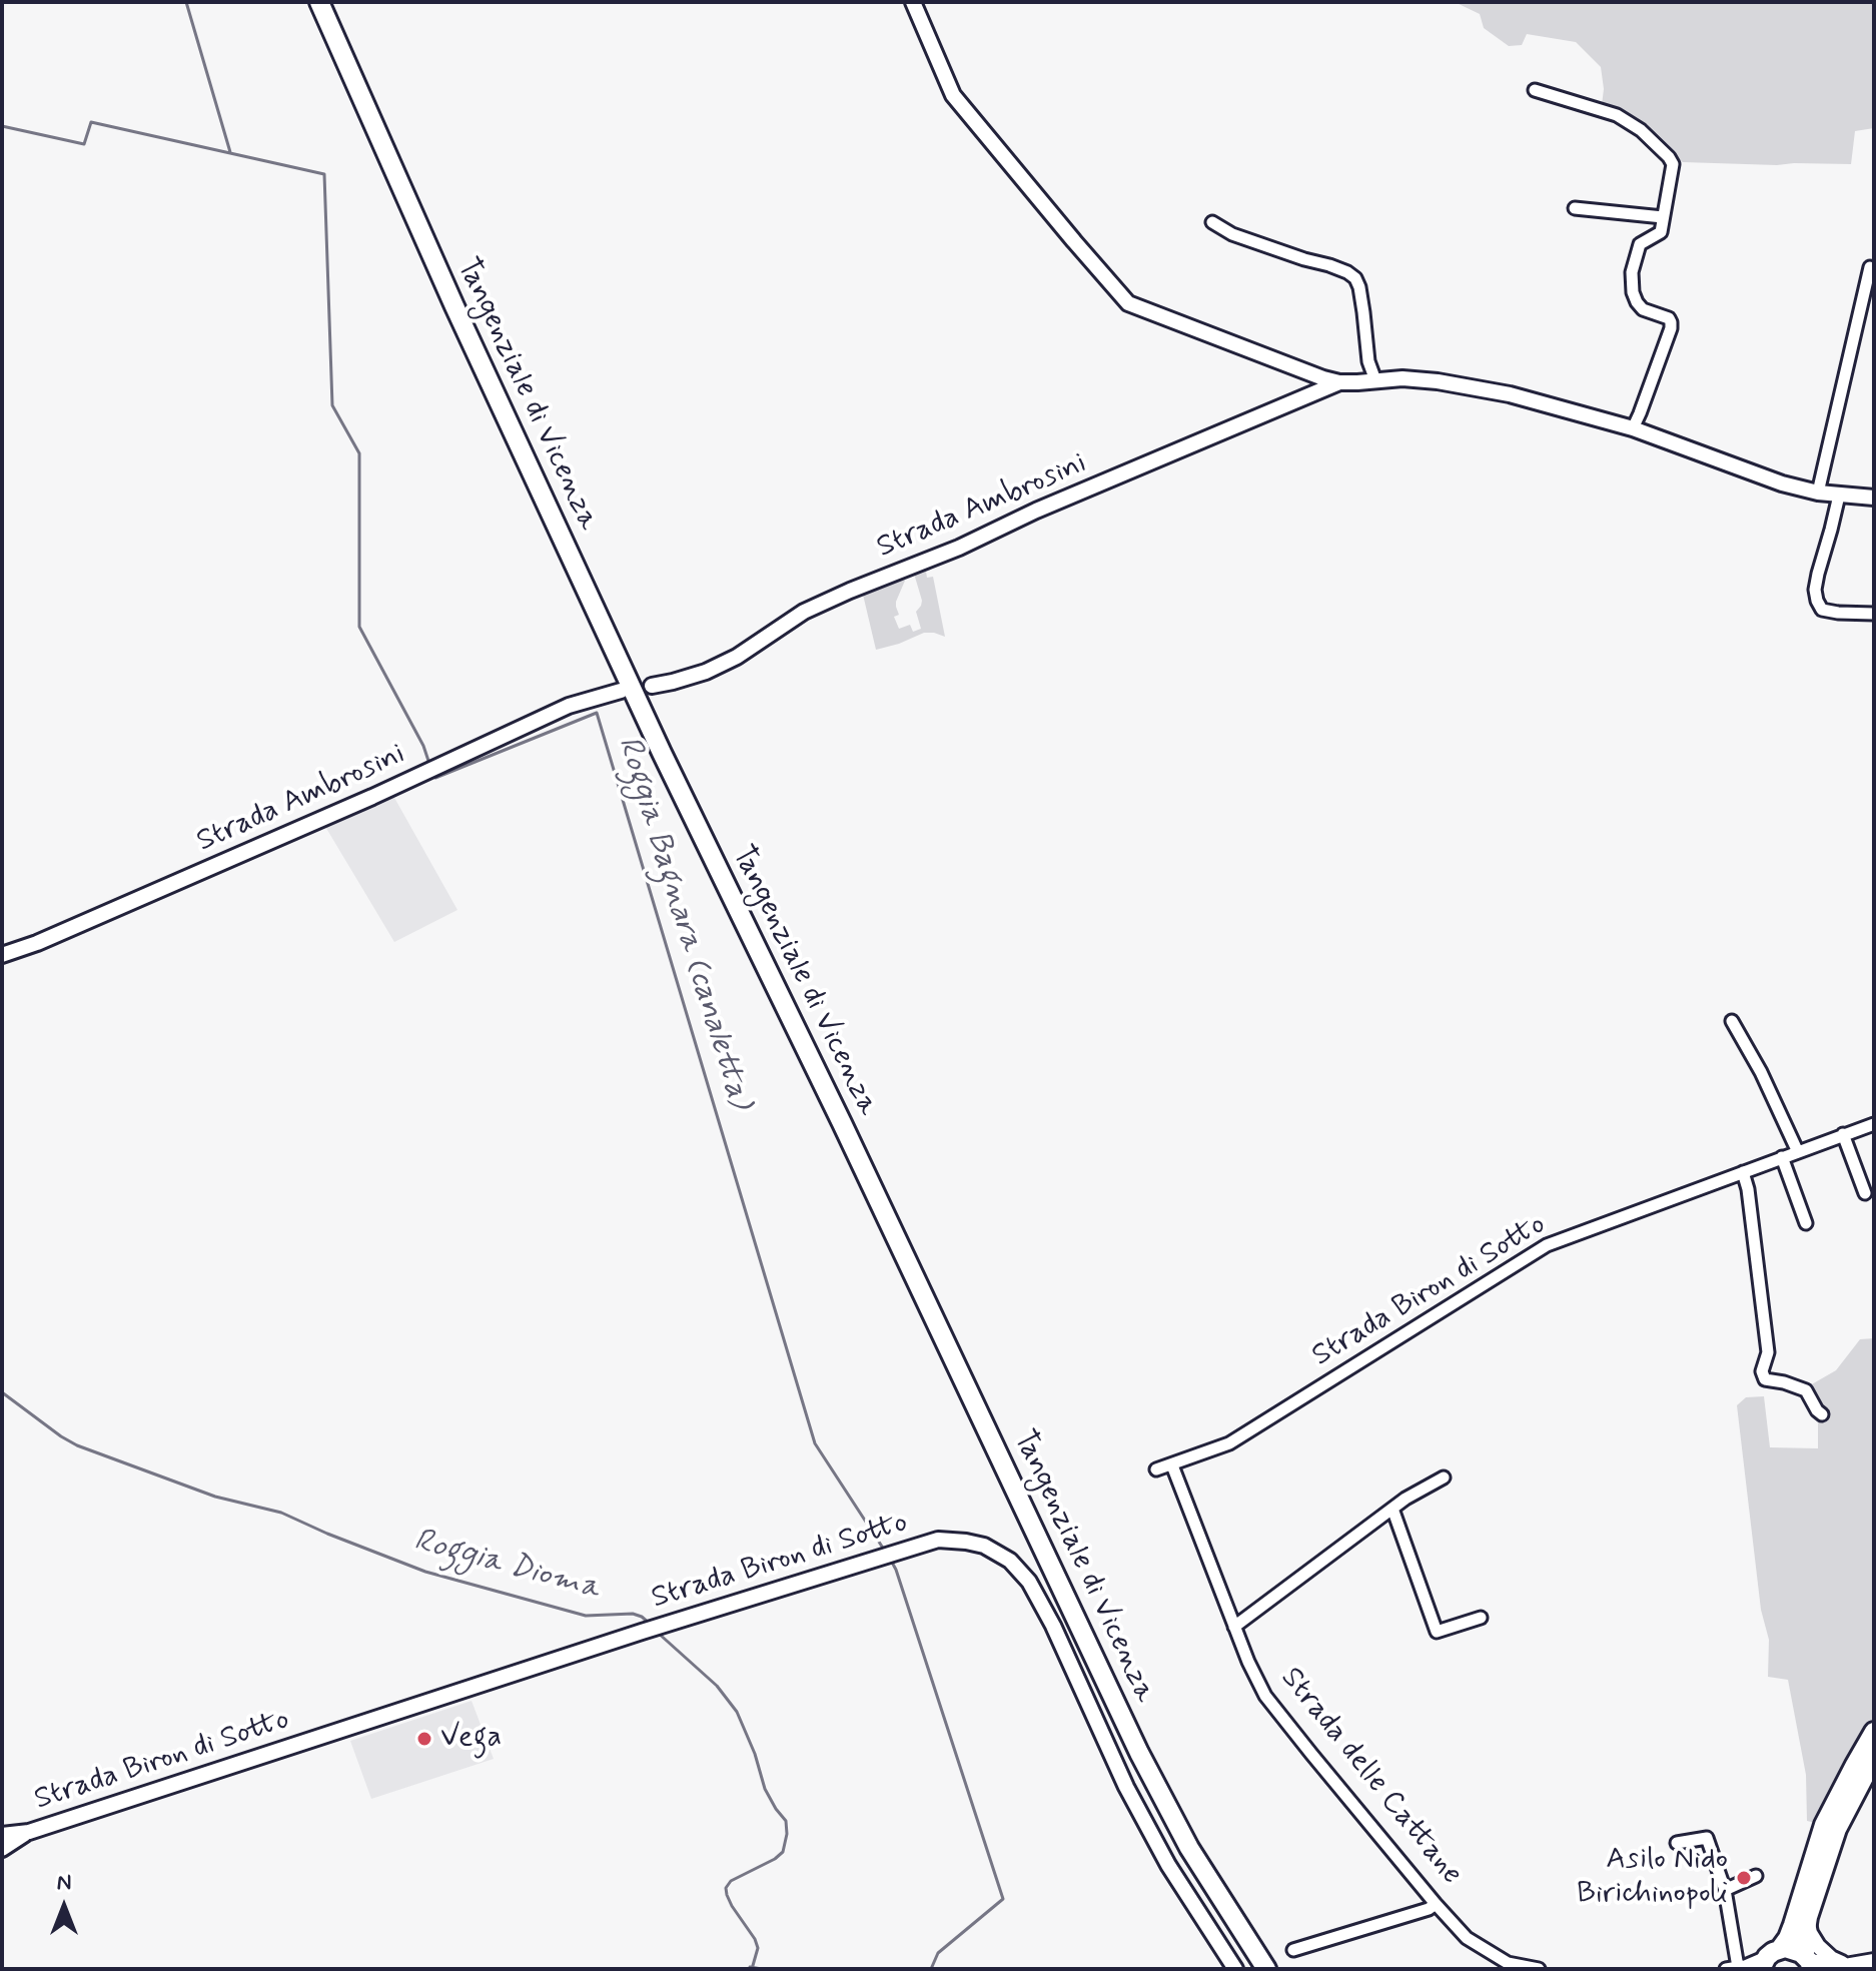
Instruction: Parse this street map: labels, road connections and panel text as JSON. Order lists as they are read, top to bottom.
{
  "streets": {
    "main road": ["Tangenziale di Vicenza"],
    "street": ["Strada Ambrosini", "Strada Biron di Sotto", "Strada delle Cattane"]
  },
  "crossings": [
    ["Strada Biron di Sotto", "Strada delle Cattane"]
  ],
  "water": ["Roggia Bagnara (canaletta)", "Roggia Dioma"],
  "places": ["Vega", "Asilo Nido Birichinopoli"],
  "north": "top"
}
